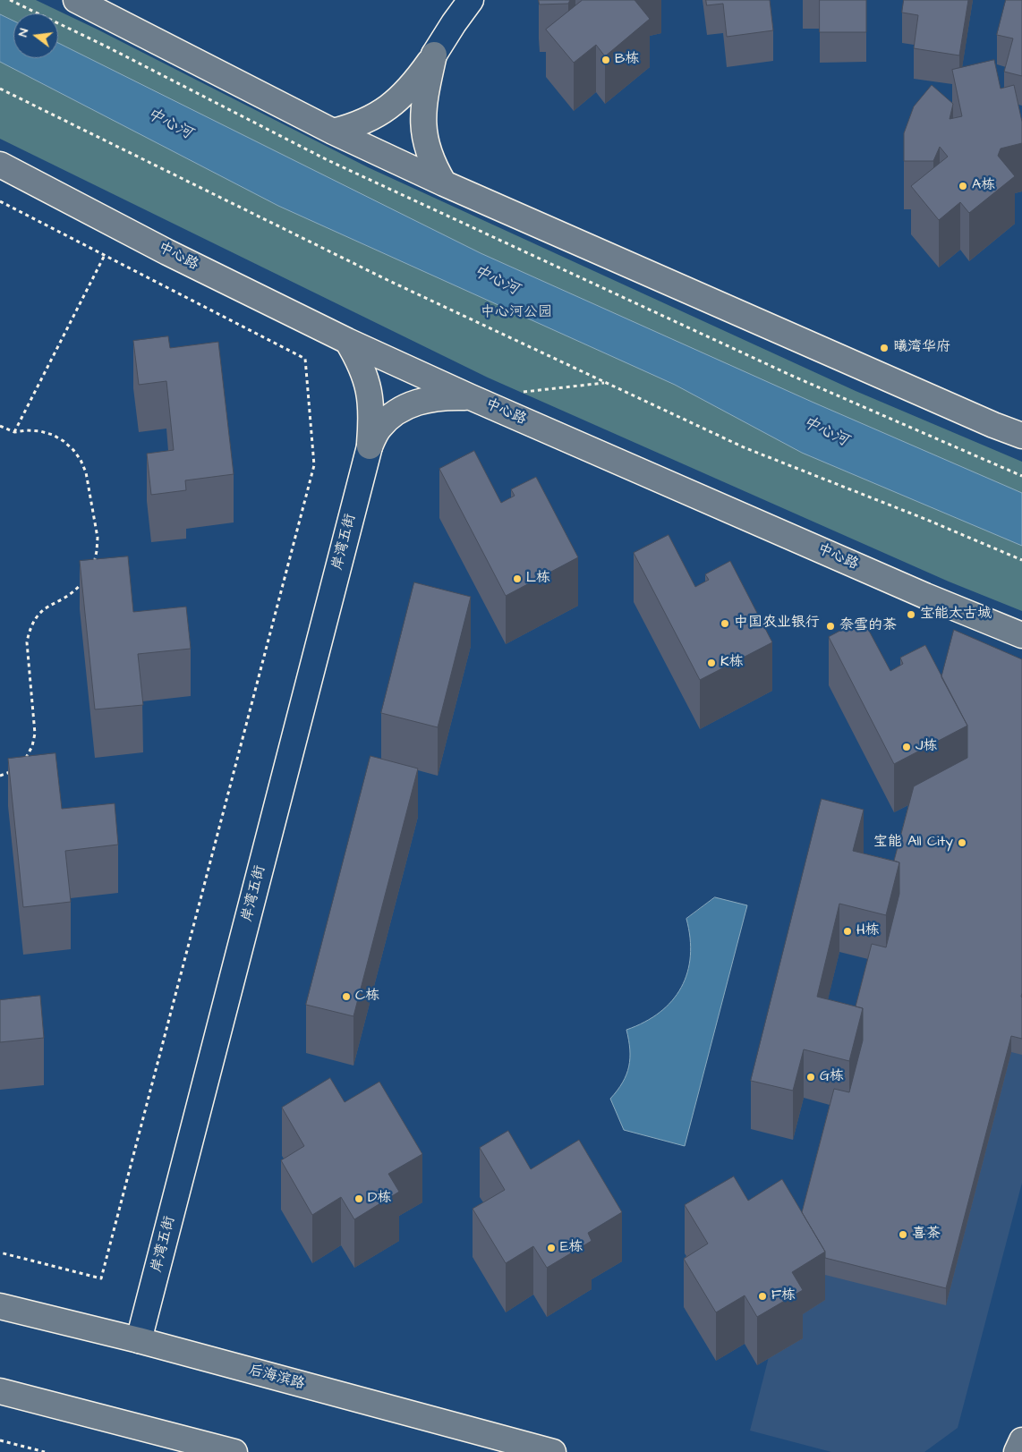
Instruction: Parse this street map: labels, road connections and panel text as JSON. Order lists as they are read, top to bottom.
{
  "streets": {
    "main road": ["中心路", "后海滨路"],
    "street": ["岸湾五街"]
  },
  "crossings": [
    ["岸湾五街", "后海滨路"]
  ],
  "water": ["中心河"],
  "parks": ["中心河公园"],
  "places": [
    "B栋",
    "A栋",
    "曦湾华府",
    "L栋",
    "宝能太古城",
    "中国农业银行",
    "奈雪的茶",
    "K栋",
    "J栋",
    "宝能 All City",
    "H栋",
    "C栋",
    "G栋",
    "D栋",
    "喜茶",
    "E栋",
    "F栋"
  ],
  "north": "left"
}
